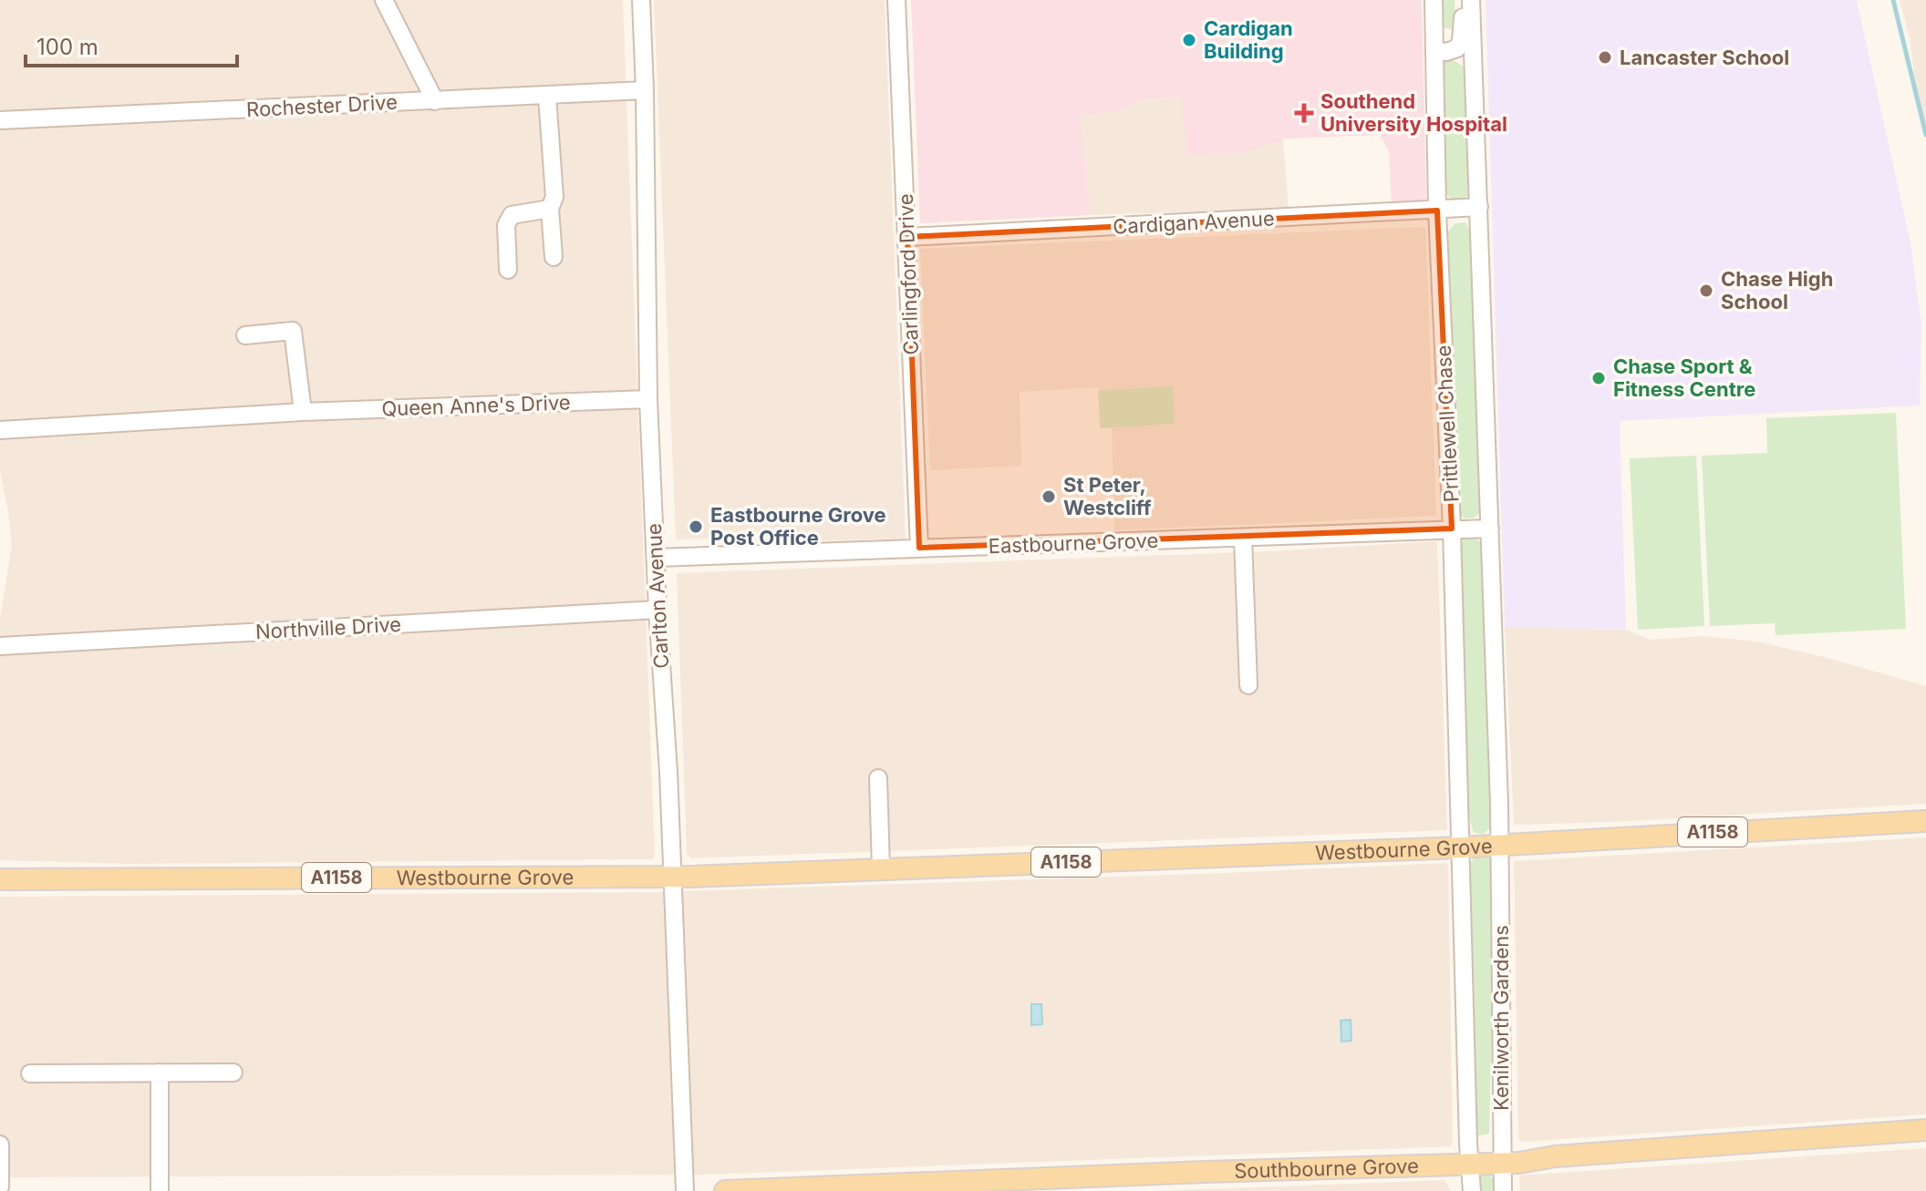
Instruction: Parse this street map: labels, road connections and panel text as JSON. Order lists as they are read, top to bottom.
{
  "streets": {
    "main road": ["A1158", "Westbourne Grove", "Southbourne Grove"],
    "street": [
      "Rochester Drive",
      "Cardigan Avenue",
      "Carlingford Drive",
      "Queen Anne's Drive",
      "Prittlewell Chase",
      "Eastbourne Grove",
      "Carlton Avenue",
      "Northville Drive",
      "Kenilworth Gardens"
    ]
  },
  "crossings": [
    ["Rochester Drive", "Carlton Avenue"],
    ["Cardigan Avenue", "Carlingford Drive"],
    ["Cardigan Avenue", "Prittlewell Chase"],
    ["Carlingford Drive", "Eastbourne Grove"],
    ["Queen Anne's Drive", "Carlton Avenue"],
    ["Prittlewell Chase", "Eastbourne Grove"],
    ["Prittlewell Chase", "Westbourne Grove"],
    ["Prittlewell Chase", "Kenilworth Gardens"],
    ["Eastbourne Grove", "Carlton Avenue"],
    ["Carlton Avenue", "Northville Drive"],
    ["Carlton Avenue", "Westbourne Grove"],
    ["Westbourne Grove", "Kenilworth Gardens"],
    ["Kenilworth Gardens", "Southbourne Grove"]
  ],
  "places": {
    "other": [
      "Cardigan Building",
      "Lancaster School",
      "Chase High School",
      "Chase Sport & Fitness Centre",
      "St Peter, Westcliff",
      "Eastbourne Grove Post Office"
    ],
    "health": ["Southend University Hospital"]
  },
  "scale_bar": "100 m"
}
